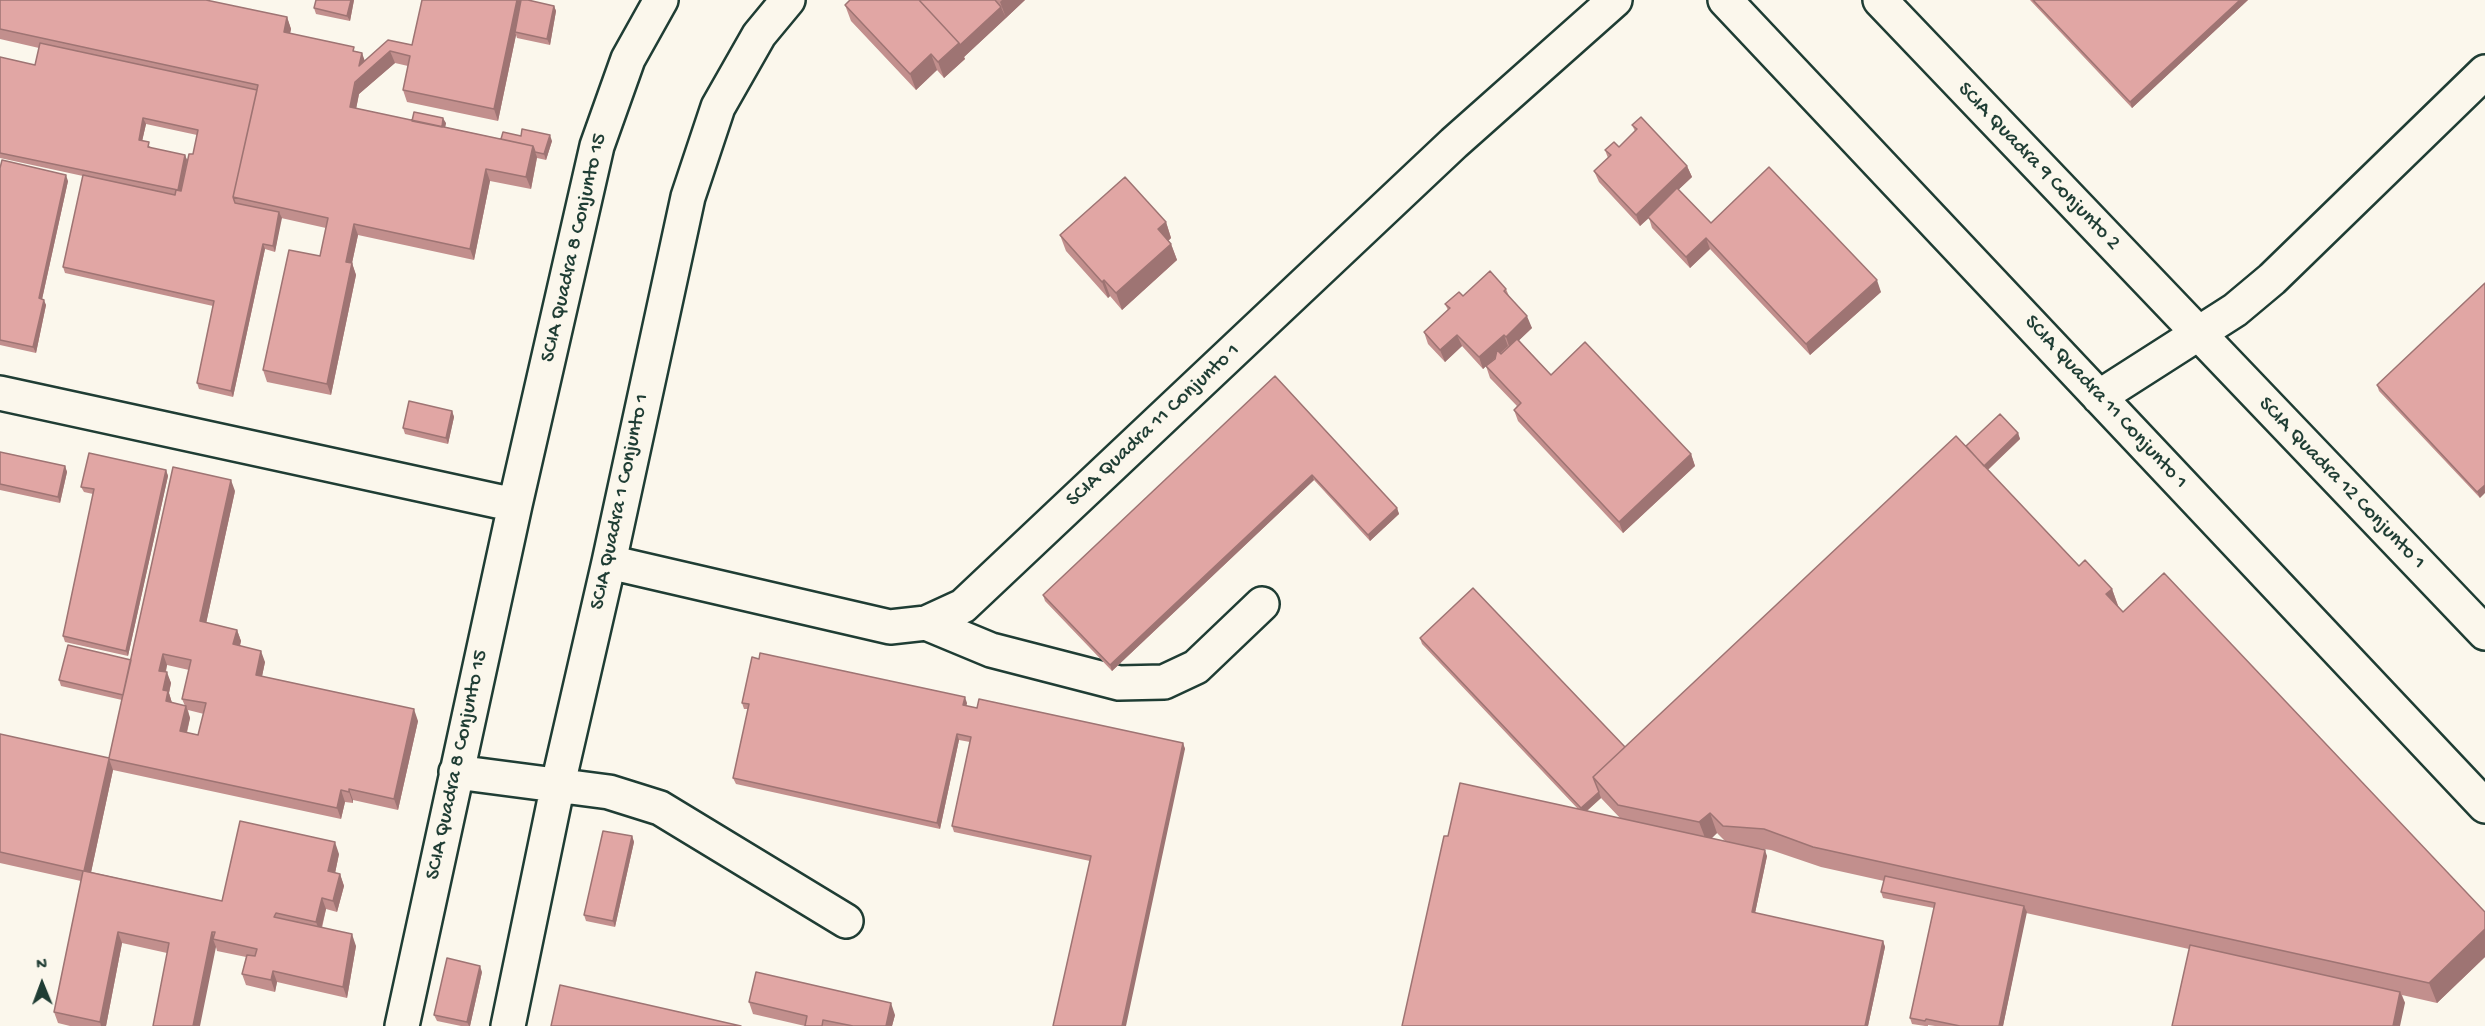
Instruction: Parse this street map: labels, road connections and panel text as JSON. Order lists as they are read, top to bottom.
{
  "streets": {
    "street": [
      "SCIA Quadra 9 Conjunto 2",
      "SCIA Quadra 8 Conjunto 15",
      "SCIA Quadra 11 Conjunto 1",
      "SCIA Quadra 12 Conjunto 1",
      "SCIA Quadra 1 Conjunto 1"
    ]
  },
  "crossings": [
    ["SCIA Quadra 9 Conjunto 2", "SCIA Quadra 12 Conjunto 1"],
    ["SCIA Quadra 11 Conjunto 1", "SCIA Quadra 1 Conjunto 1"]
  ],
  "north": "top"
}
